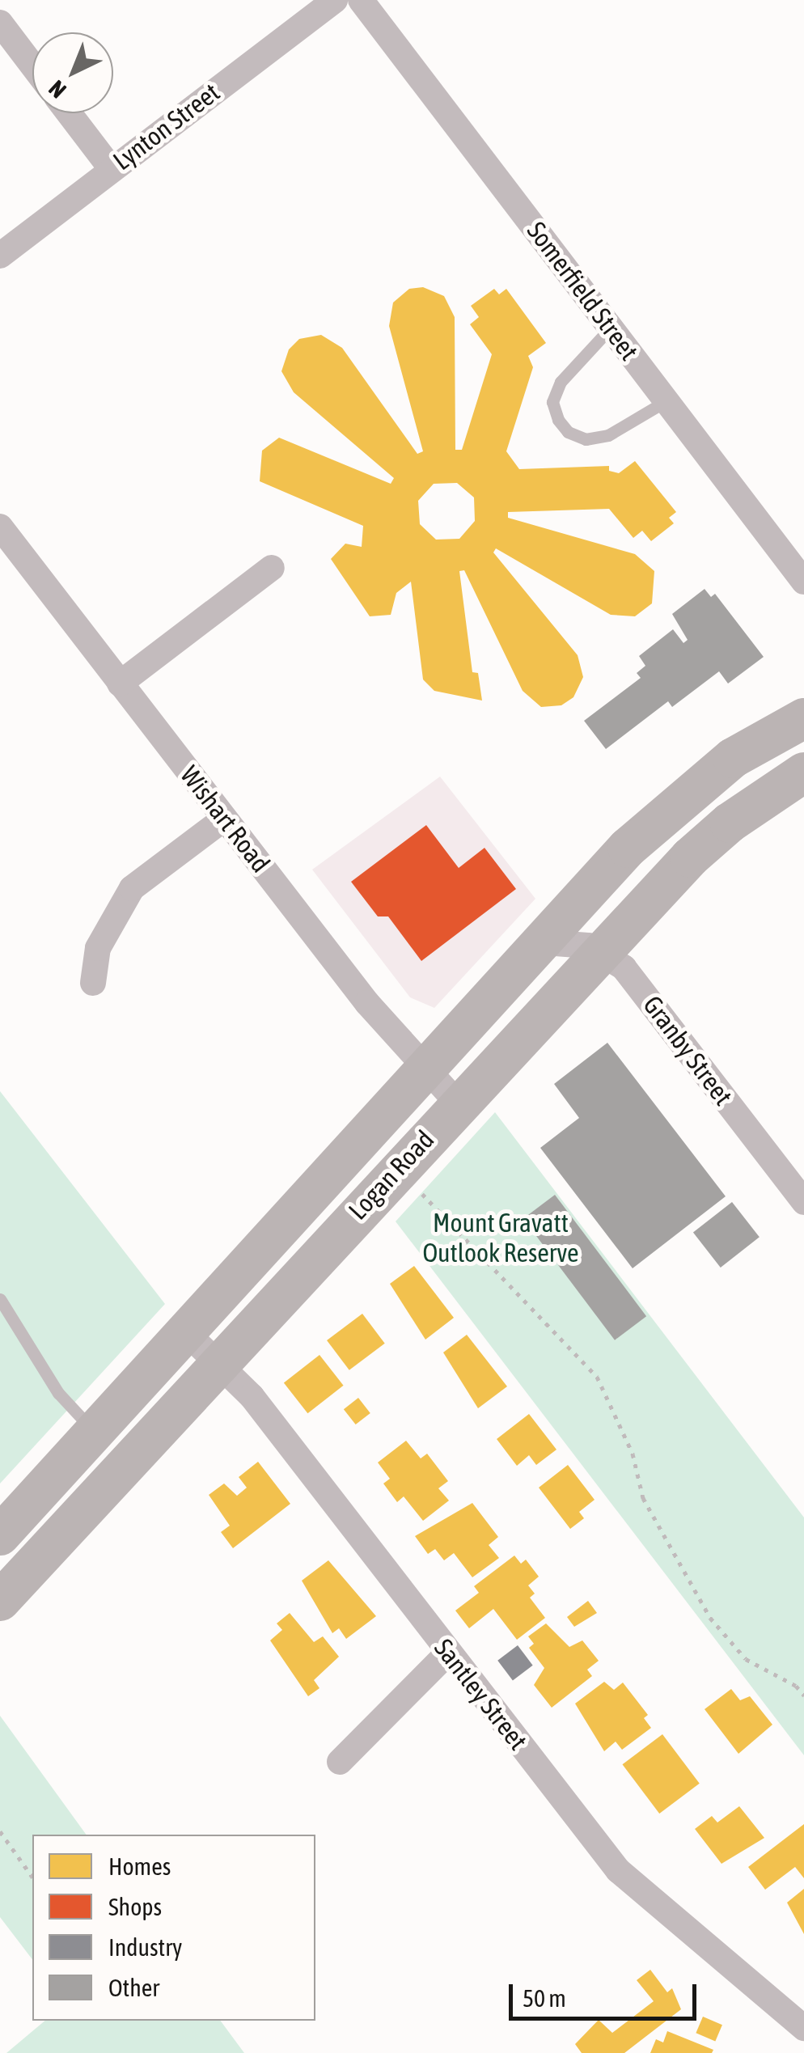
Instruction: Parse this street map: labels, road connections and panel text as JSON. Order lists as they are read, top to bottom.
{
  "streets": {
    "main road": ["Logan Road"],
    "street": [
      "Lynton Street",
      "Somerfield Street",
      "Wishart Road",
      "Granby Street",
      "Santley Street"
    ]
  },
  "crossings": [
    ["Wishart Road", "Logan Road"],
    ["Granby Street", "Logan Road"],
    ["Logan Road", "Santley Street"]
  ],
  "parks": ["Mount Gravatt Outlook Reserve"],
  "legend": [
    "Homes",
    "Shops",
    "Industry",
    "Other"
  ],
  "scale_bar": "50 m",
  "north": "bottom left"
}
